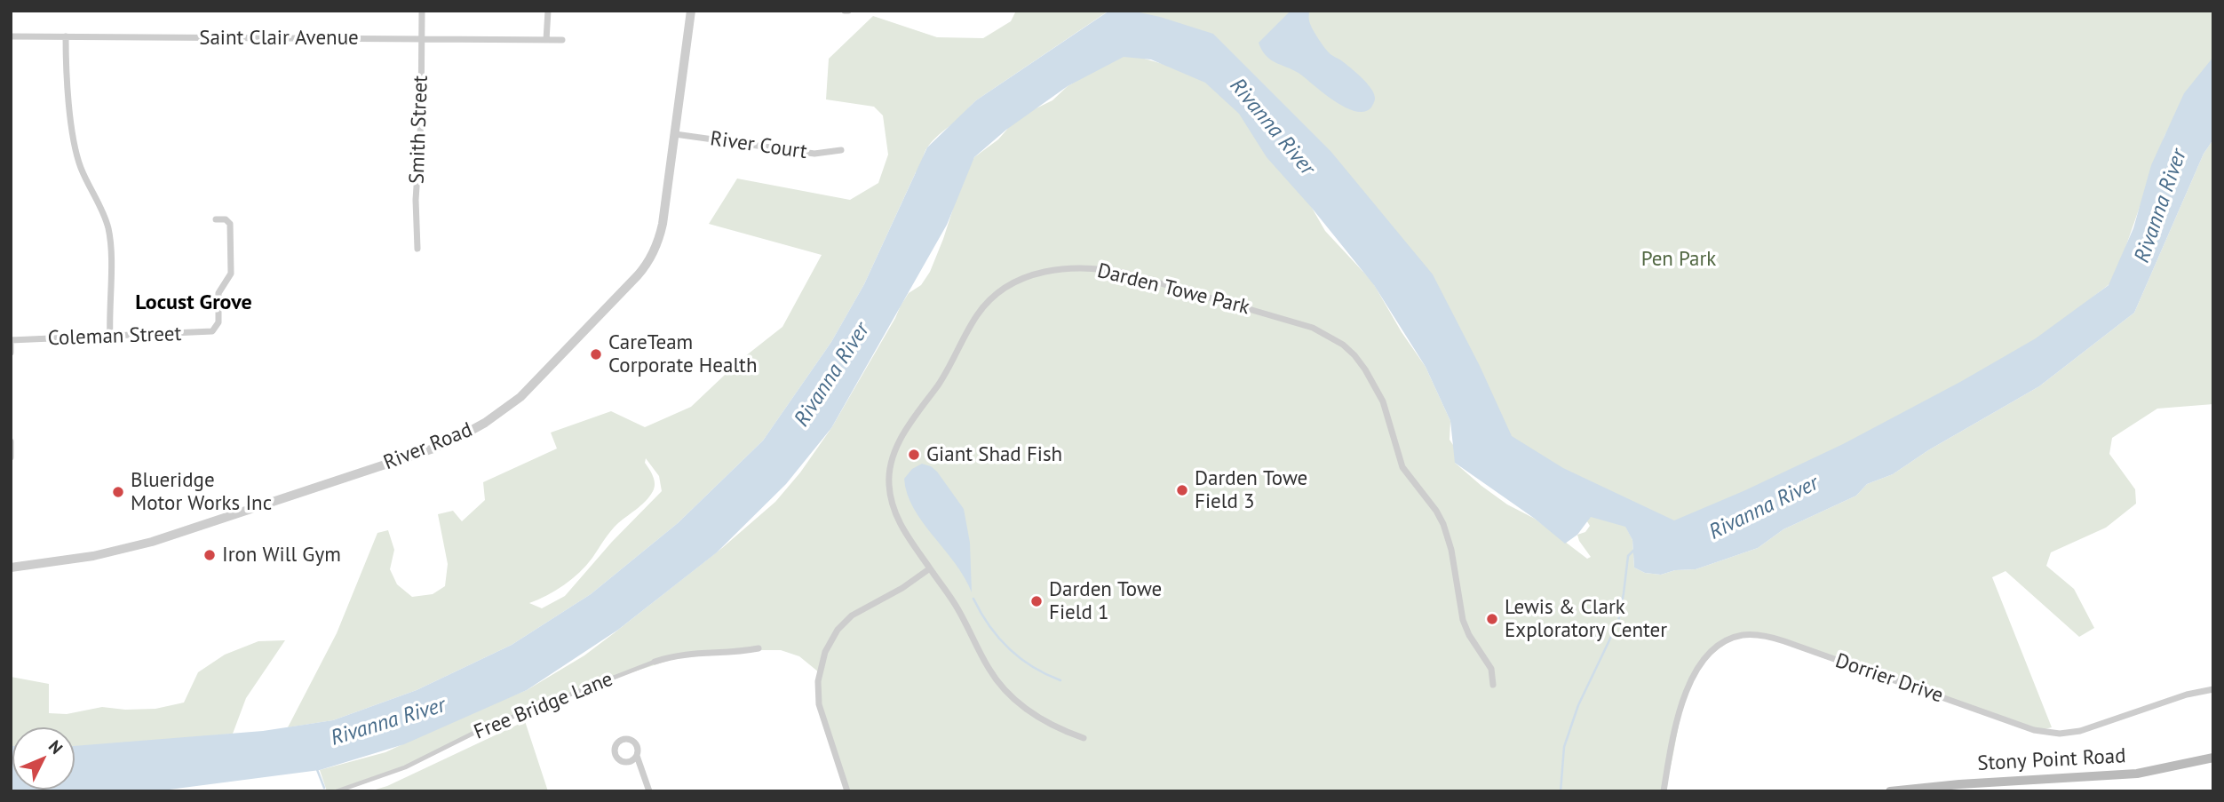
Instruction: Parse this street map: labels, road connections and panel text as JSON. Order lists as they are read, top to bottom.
{
  "streets": {
    "main road": ["Stony Point Road"],
    "street": [
      "Saint Clair Avenue",
      "Smith Street",
      "River Court",
      "Darden Towe Park",
      "Coleman Street",
      "River Road",
      "Dorrier Drive",
      "Free Bridge Lane"
    ]
  },
  "crossings": [
    ["Saint Clair Avenue", "Smith Street"],
    ["River Court", "River Road"]
  ],
  "districts": ["Locust Grove"],
  "water": ["Rivanna River"],
  "parks": ["Pen Park"],
  "places": [
    "CareTeam Corporate Health",
    "Giant Shad Fish",
    "Darden Towe Field 3",
    "Blueridge Motor Works Inc",
    "Iron Will Gym",
    "Darden Towe Field 1",
    "Lewis & Clark Exploratory Center"
  ],
  "north": "top right"
}
